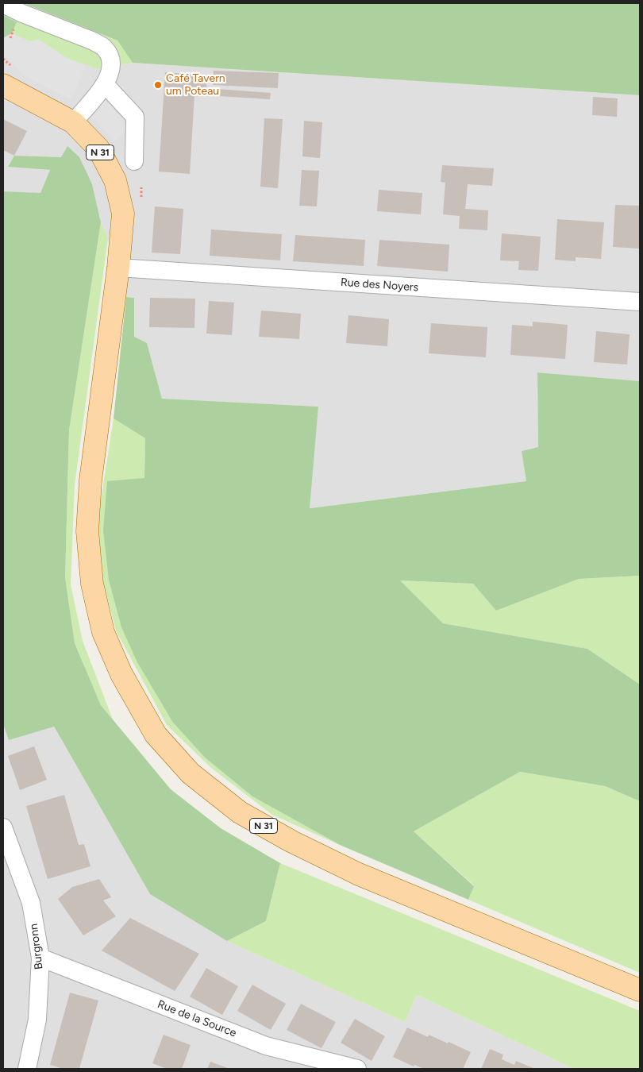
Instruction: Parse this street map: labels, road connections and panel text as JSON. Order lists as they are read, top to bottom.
{
  "streets": {
    "main road": ["N 31"],
    "street": ["Rue des Noyers", "Burgronn", "Rue de la Source"]
  },
  "crossings": [
    ["N 31", "Rue des Noyers"],
    ["Burgronn", "Rue de la Source"]
  ],
  "places": ["Café Tavern um Poteau"]
}
